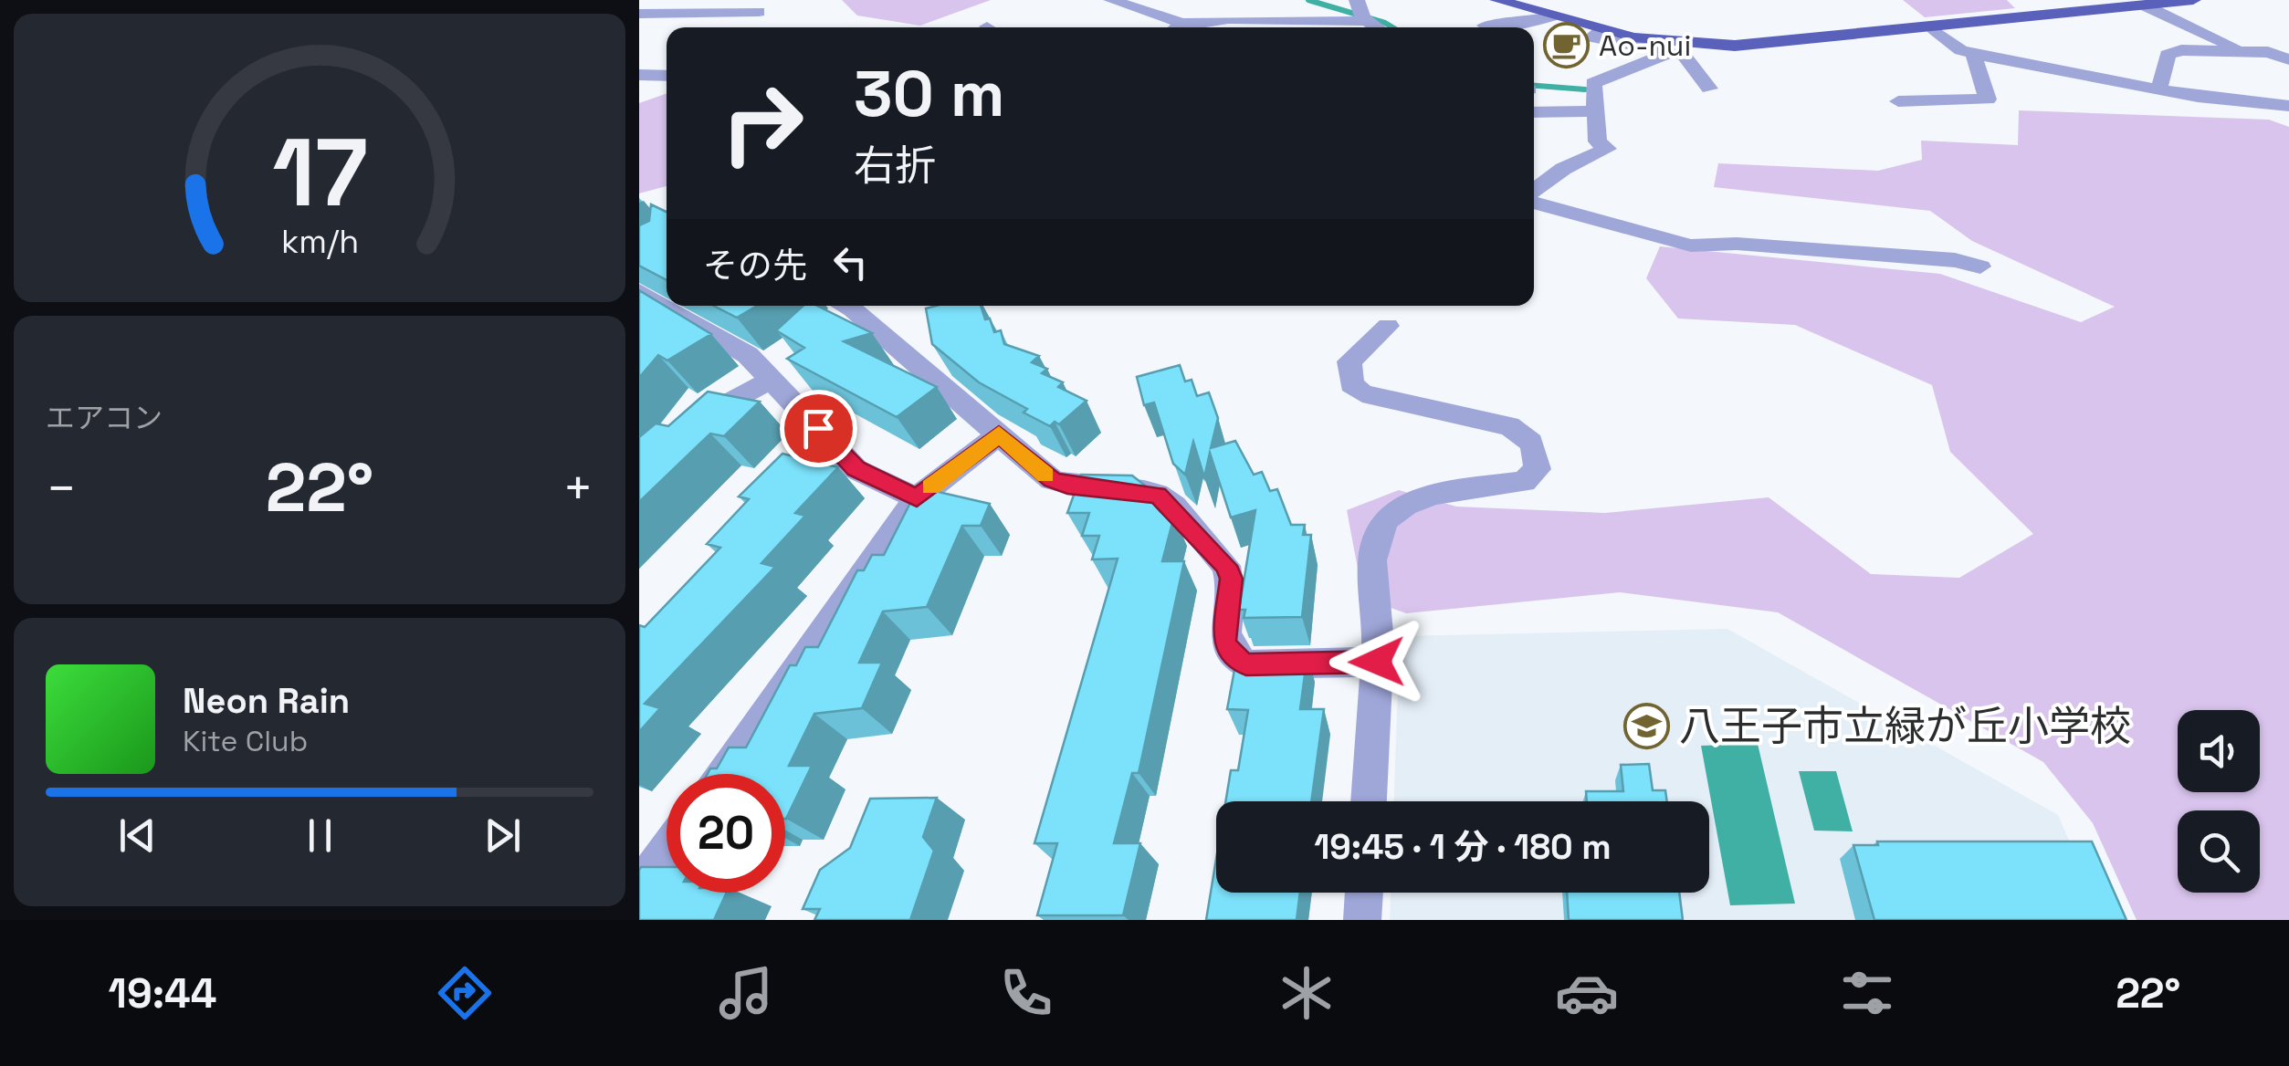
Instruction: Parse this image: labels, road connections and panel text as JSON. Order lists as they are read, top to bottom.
{
  "places": {
    "cafe": ["Ao-nui"],
    "school or university": ["八王子市立緑が丘小学校"]
  },
  "page": {
    "turn": ["30 m", "右折"],
    "then": "その先",
    "tile": "エアコン",
    "heat": ["−", "22°", "+"],
    "song": ["Neon Rain", "Kite Club"],
    "limit": "20",
    "trip": "19:45 · 1 分 · 180 m",
    "tabs": ["19:44", "22°"],
    "gauge": ["17", "km/h"]
  }
}
